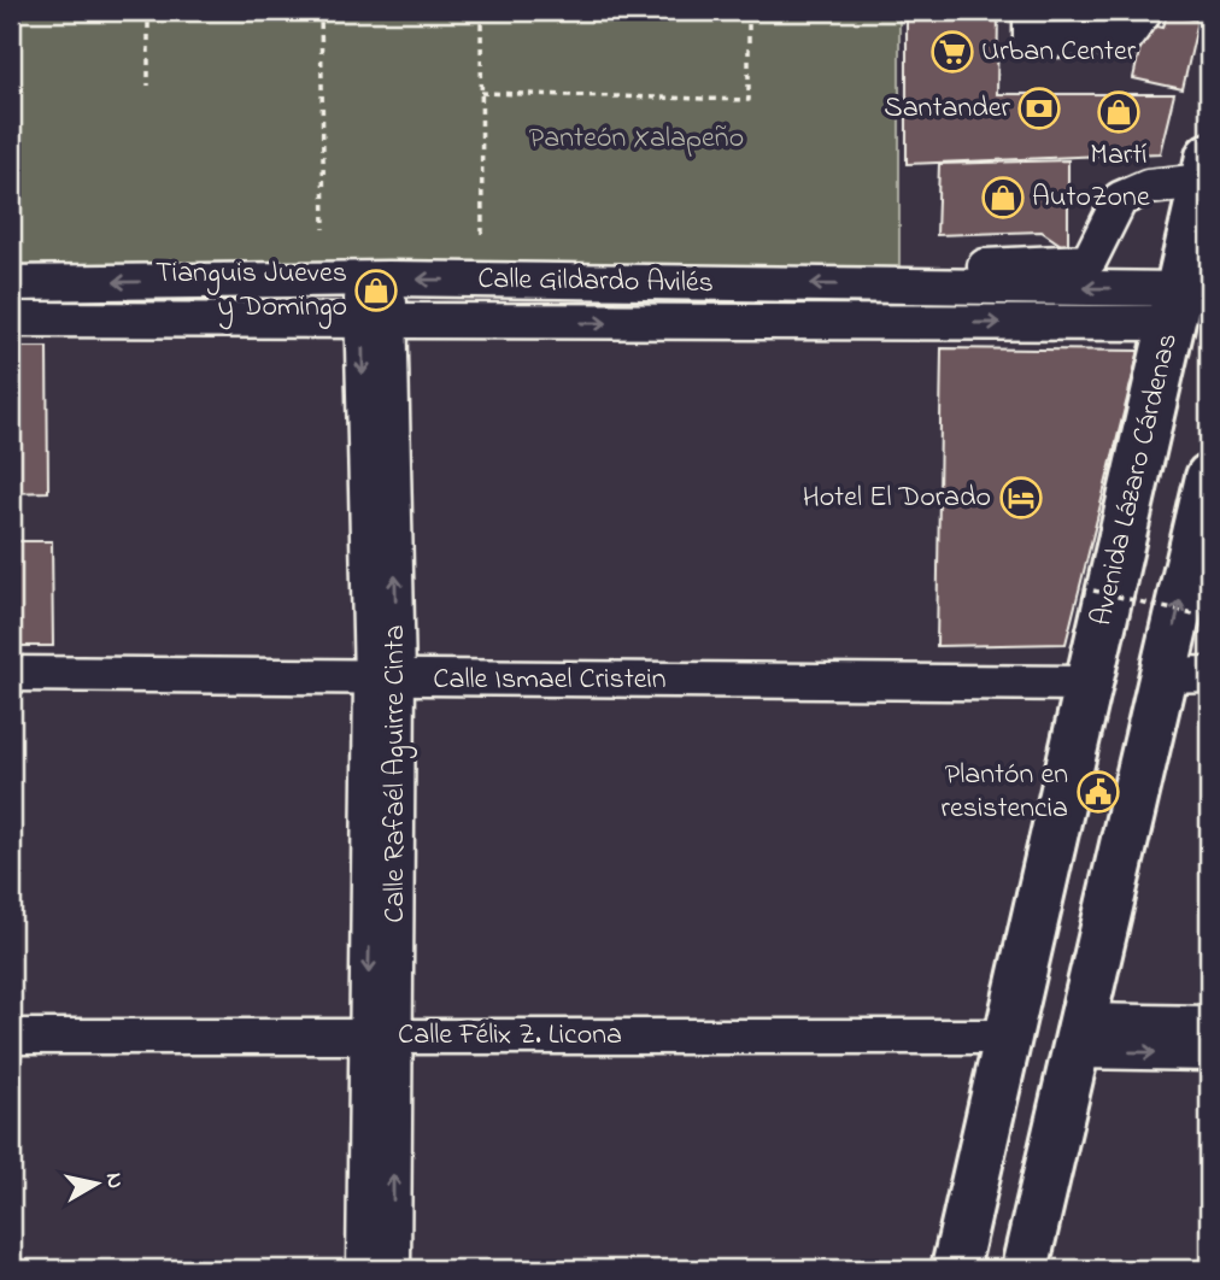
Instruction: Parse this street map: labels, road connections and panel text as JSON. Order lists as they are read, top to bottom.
{
  "streets": {
    "highway": ["Avenida Lázaro Cárdenas"],
    "street": [
      "Calle Gildardo Avilés",
      "Calle Ismael Cristein",
      "Calle Rafaél Aguirre Cinta",
      "Calle Félix Z. Licona"
    ]
  },
  "crossings": [
    ["Calle Gildardo Avilés", "Avenida Lázaro Cárdenas"],
    ["Calle Gildardo Avilés", "Calle Rafaél Aguirre Cinta"],
    ["Avenida Lázaro Cárdenas", "Calle Ismael Cristein"],
    ["Avenida Lázaro Cárdenas", "Calle Félix Z. Licona"],
    ["Calle Ismael Cristein", "Calle Rafaél Aguirre Cinta"],
    ["Calle Rafaél Aguirre Cinta", "Calle Félix Z. Licona"]
  ],
  "parks": ["Panteón Xalapeño"],
  "places": {
    "supermarket": ["Urban Center"],
    "bank": ["Santander"],
    "shop": ["Martí", "AutoZone", "Tianguis Jueves y Domingo"],
    "hotel": ["Hotel El Dorado"],
    "public building": ["Plantón en resistencia"]
  },
  "north": "right"
}
